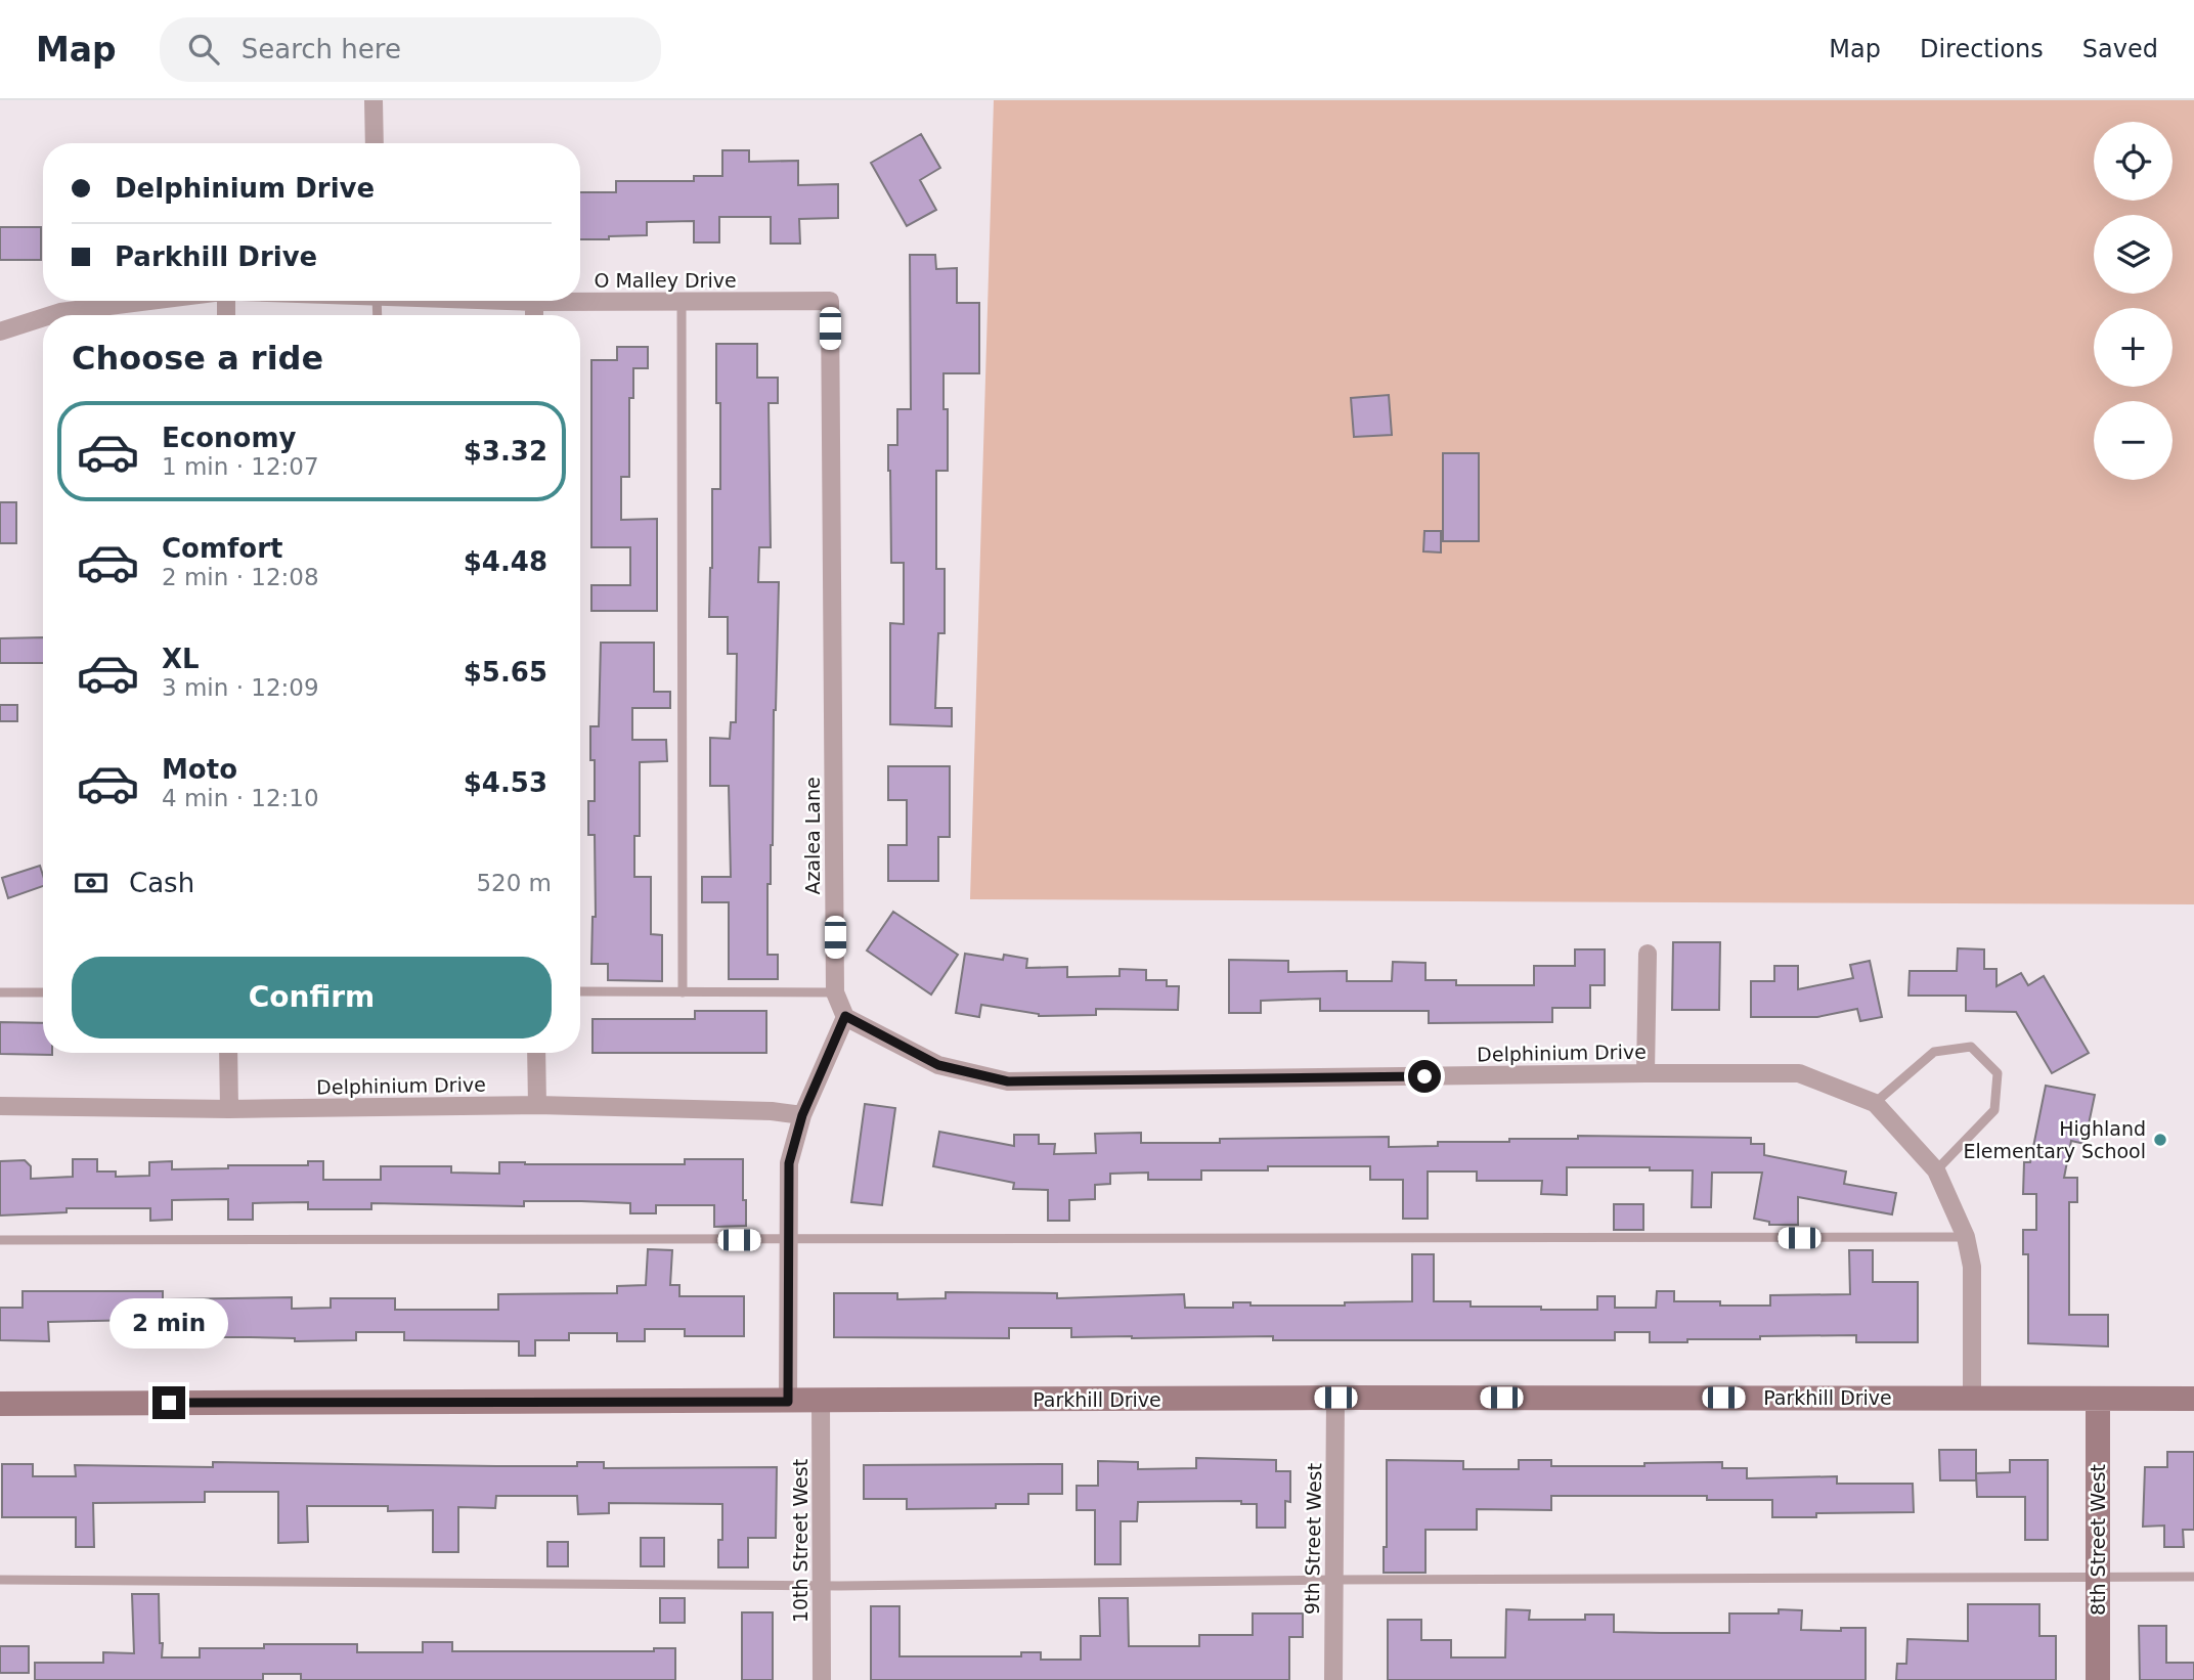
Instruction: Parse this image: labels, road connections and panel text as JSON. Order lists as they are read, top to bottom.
{
  "streets": {
    "street": [
      "O Malley Drive",
      "Azalea Lane",
      "Delphinium Drive",
      "Parkhill Drive",
      "9th Street West",
      "8th Street West",
      "10th Street West"
    ]
  },
  "crossings": [
    ["O Malley Drive", "Azalea Lane"],
    ["Azalea Lane", "Delphinium Drive"],
    ["Delphinium Drive", "Parkhill Drive"],
    ["Parkhill Drive", "9th Street West"],
    ["Parkhill Drive", "8th Street West"],
    ["Parkhill Drive", "10th Street West"]
  ],
  "places": ["Highland Elementary School"],
  "page": {
    "header": "Map",
    "search": "Search here",
    "nav": ["Map", "Directions", "Saved"],
    "map_buttons": ["+", "−"],
    "banner": ["Delphinium Drive", "Parkhill Drive"],
    "heading": "Choose a ride",
    "list": [
      {
        "name": "Economy",
        "note": "1 min · 12:07",
        "value": "$3.32"
      },
      {
        "name": "Comfort",
        "note": "2 min · 12:08",
        "value": "$4.48"
      },
      {
        "name": "XL",
        "note": "3 min · 12:09",
        "value": "$5.65"
      },
      {
        "name": "Moto",
        "note": "4 min · 12:10",
        "value": "$4.53"
      }
    ],
    "pay": ["Cash", "520 m"],
    "buttons": "Confirm",
    "bubble": "2 min"
  }
}
